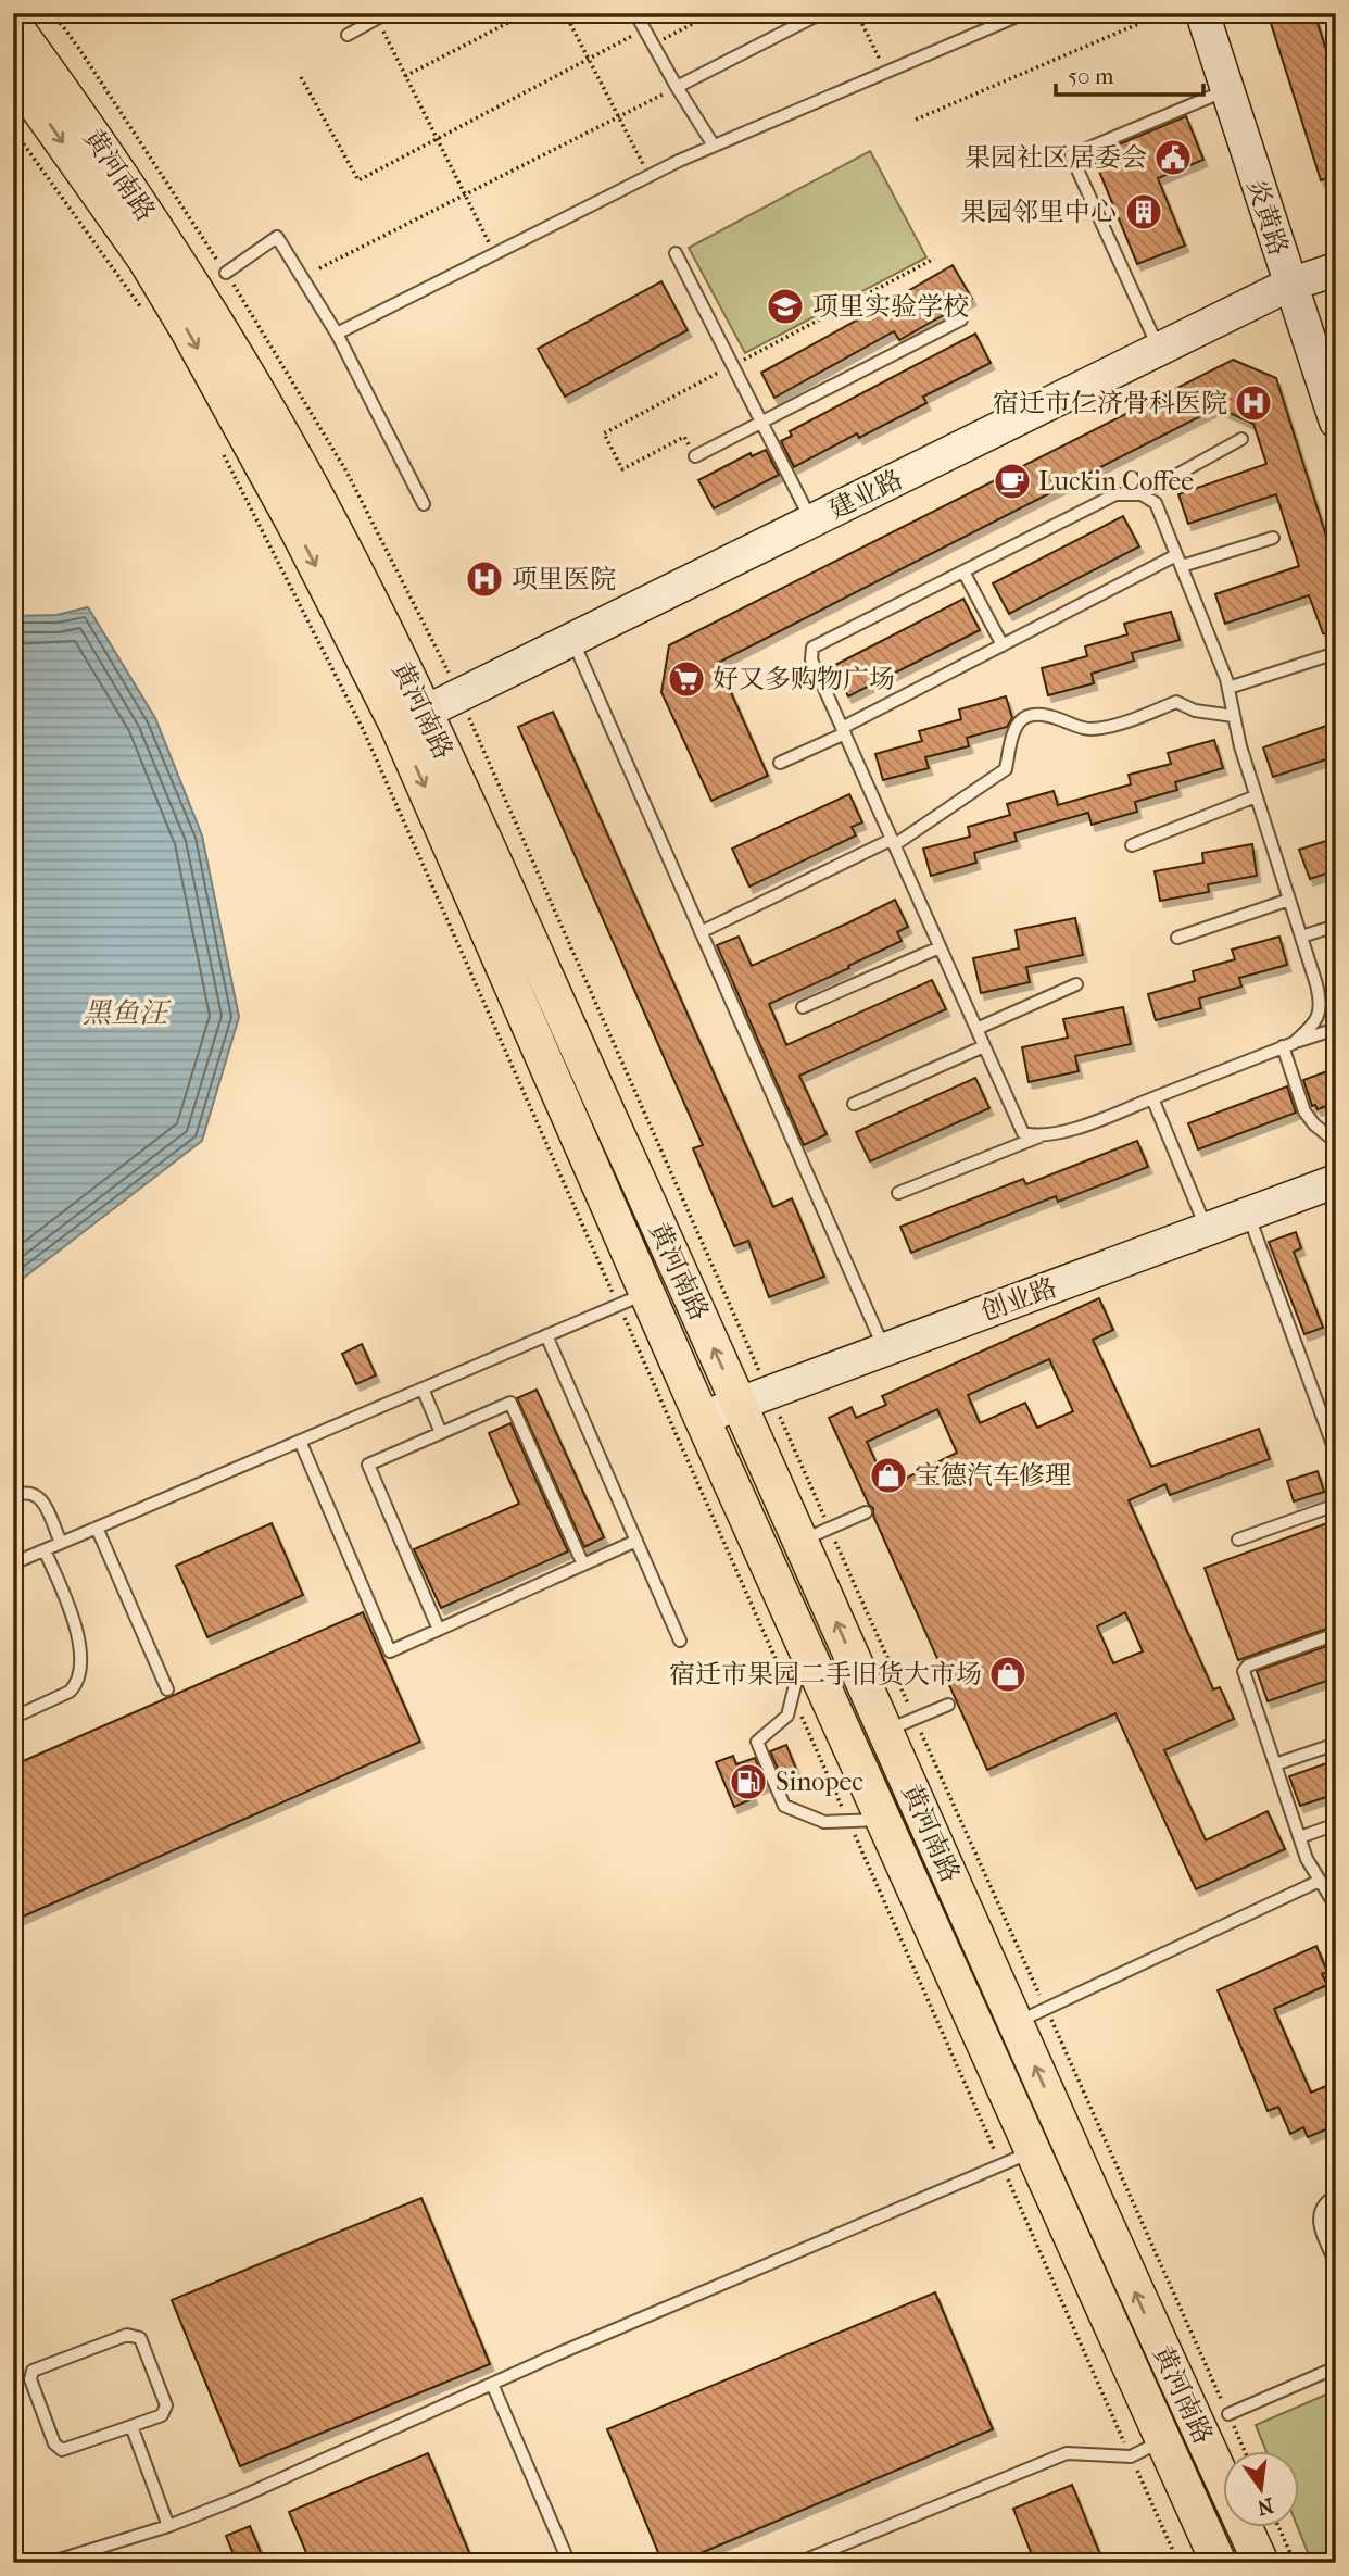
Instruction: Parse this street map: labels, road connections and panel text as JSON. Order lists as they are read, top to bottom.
{
  "streets": {
    "main road": ["黄河南路"],
    "street": ["炎黄路", "建业路", "创业路"]
  },
  "crossings": [
    ["黄河南路", "建业路"],
    ["黄河南路", "创业路"],
    ["炎黄路", "建业路"]
  ],
  "water": ["黑鱼汪"],
  "places": {
    "public building": ["果园社区居委会"],
    "building": ["果园邻里中心"],
    "school or university": ["项里实验学校"],
    "hospital": ["宿迁市仁济骨科医院", "项里医院"],
    "cafe": ["Luckin Coffee"],
    "supermarket": ["好又多购物广场"],
    "shop": ["宝德汽车修理", "宿迁市果园二手旧货大市场"],
    "fuel station": ["Sinopec"]
  },
  "scale_bar": "50 m",
  "north": "bottom"
}
